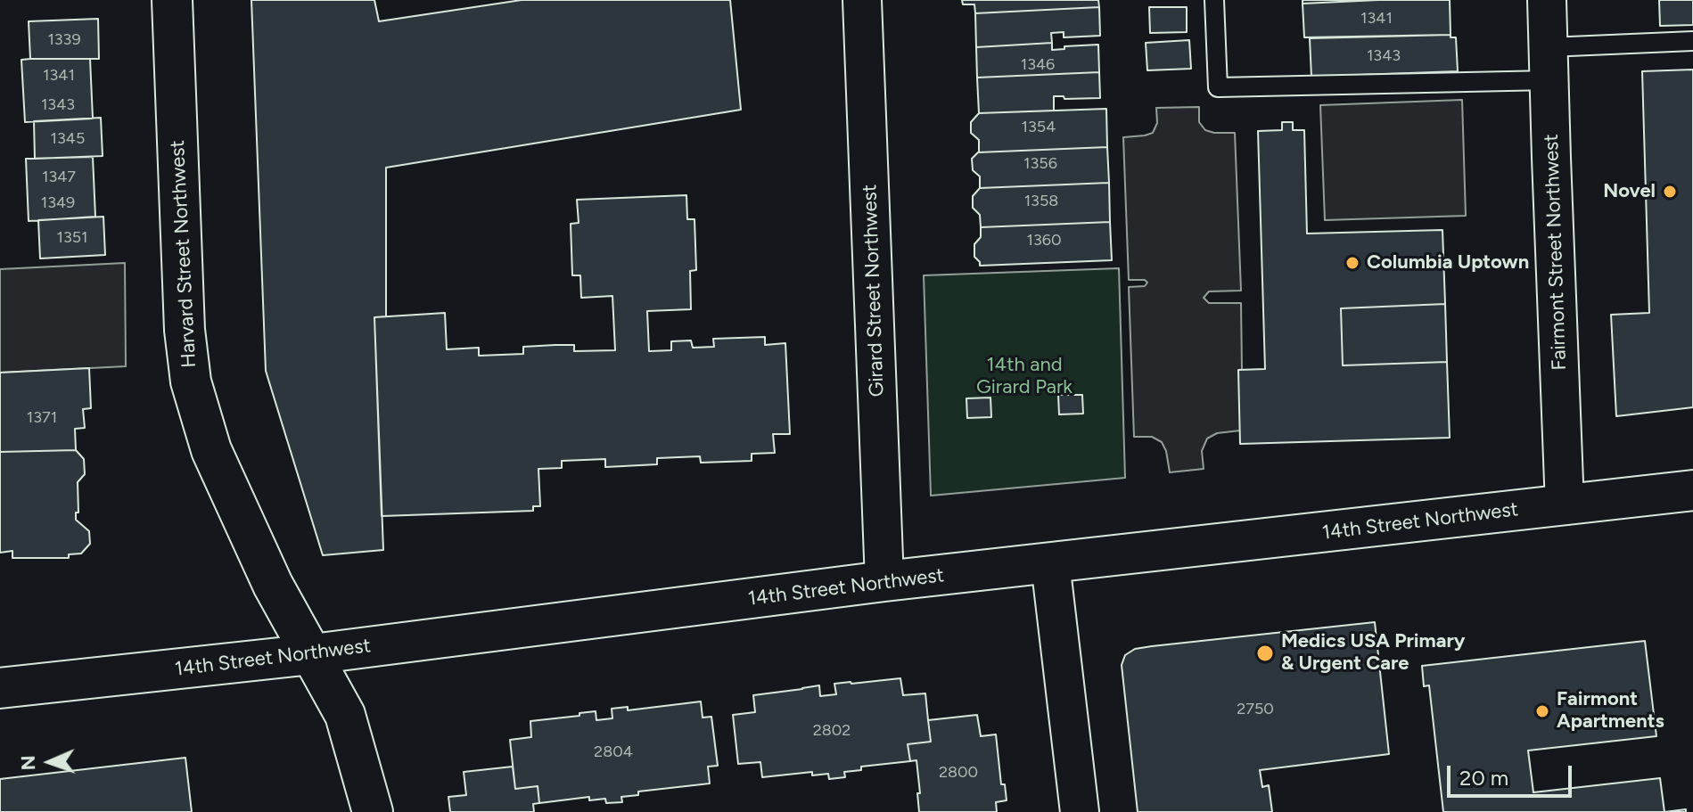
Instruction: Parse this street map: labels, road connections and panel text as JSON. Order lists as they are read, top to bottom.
{
  "streets": {
    "main road": ["Harvard Street Northwest", "14th Street Northwest"],
    "street": ["Fairmont Street Northwest", "Girard Street Northwest"]
  },
  "crossings": [
    ["Fairmont Street Northwest", "14th Street Northwest"],
    ["Harvard Street Northwest", "14th Street Northwest"],
    ["Girard Street Northwest", "14th Street Northwest"]
  ],
  "parks": ["14th and Girard Park"],
  "places": [
    "Novel",
    "Columbia Uptown",
    "Medics USA Primary & Urgent Care",
    "Fairmont Apartments"
  ],
  "house_numbers": [
    "1341",
    "1339",
    "1343",
    "1346",
    "1341",
    "1343",
    "1354",
    "1345",
    "1356",
    "1347",
    "1358",
    "1349",
    "1351",
    "1360",
    "1371",
    "2750",
    "2802",
    "2804",
    "2800"
  ],
  "scale_bar": "20 m",
  "north": "left"
}
